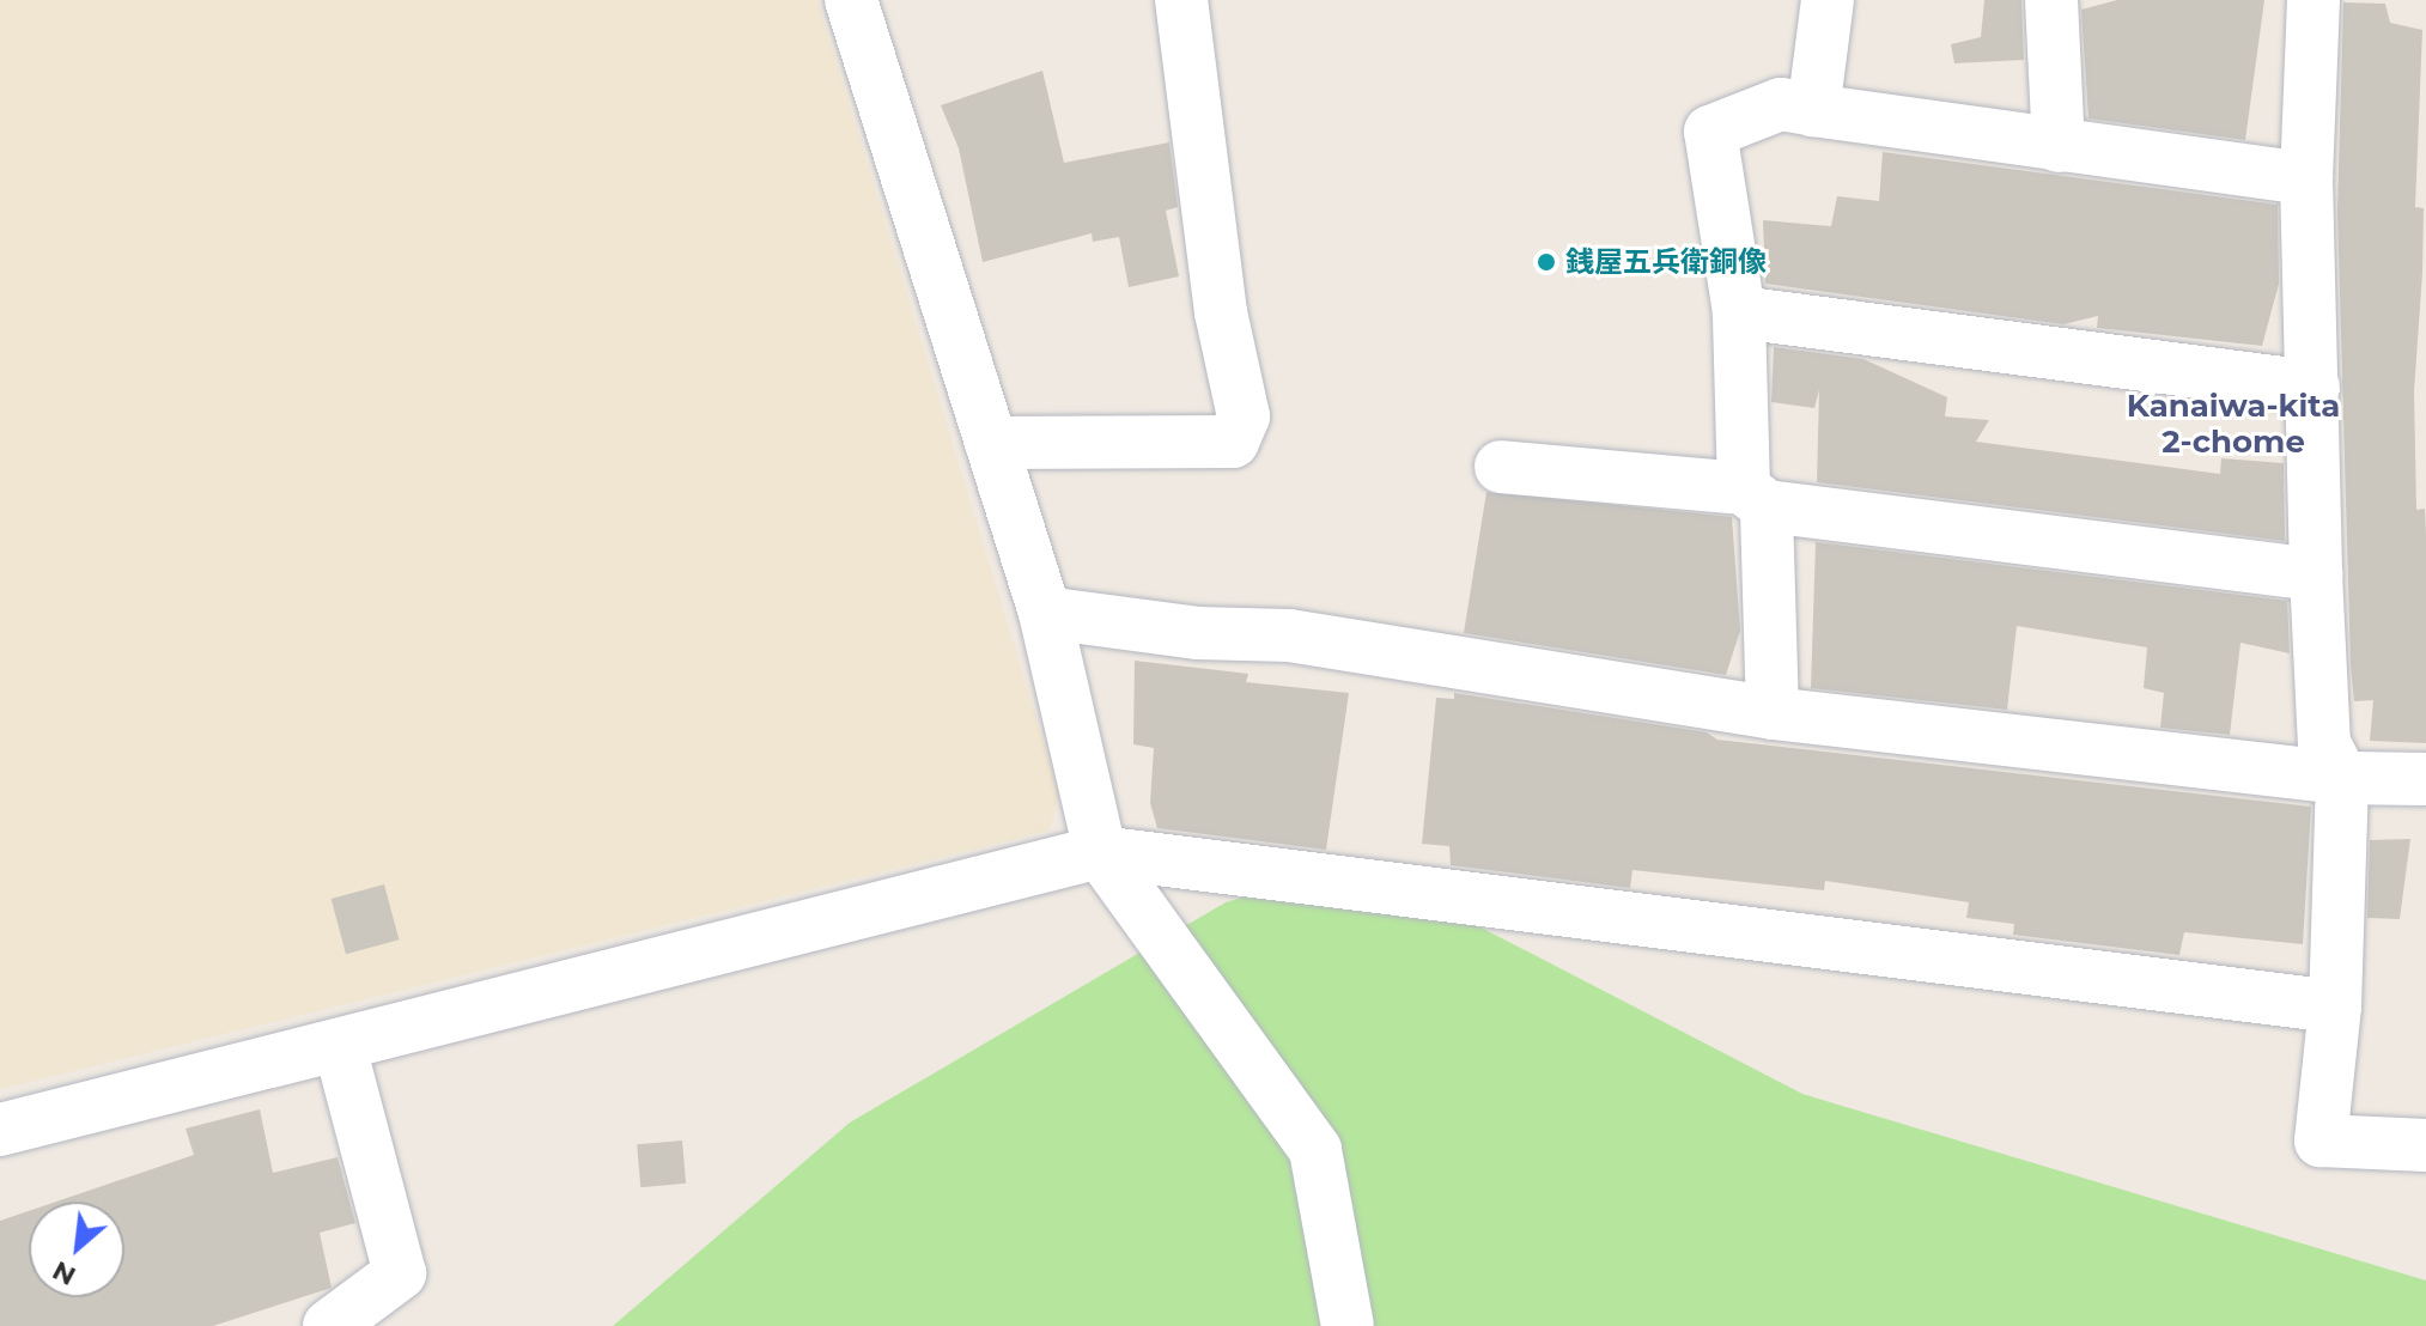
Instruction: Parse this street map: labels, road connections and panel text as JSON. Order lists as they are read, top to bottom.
{
  "districts": ["Kanaiwa-kita 2-chome"],
  "places": ["銭屋五兵衛銅像"],
  "north": "bottom left"
}
